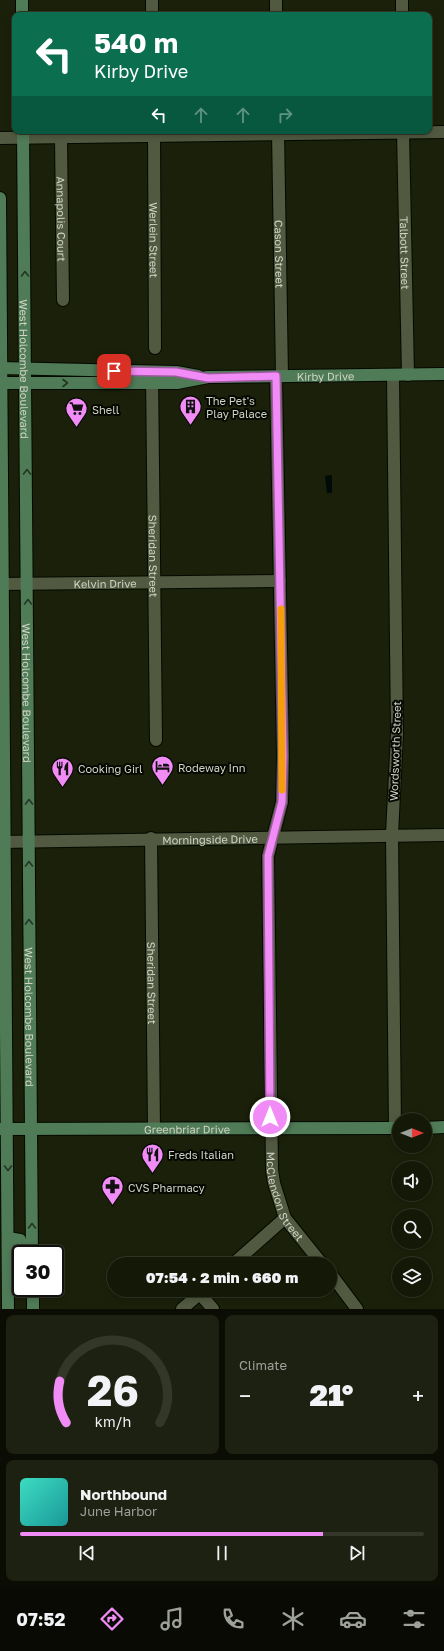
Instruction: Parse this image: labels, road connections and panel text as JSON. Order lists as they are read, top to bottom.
{
  "streets": {
    "main road": ["West Holcombe Boulevard", "Kirby Drive", "Greenbriar Drive"],
    "street": [
      "Annapolis Court",
      "Werlein Street",
      "Talbott Street",
      "Cason Street",
      "Sheridan Street",
      "Kelvin Drive",
      "Wordsworth Street",
      "Morningside Drive",
      "McClendon Street"
    ]
  },
  "crossings": [
    ["Talbott Street", "Kirby Drive"],
    ["Cason Street", "Kirby Drive"],
    ["Cason Street", "McClendon Street"],
    ["West Holcombe Boulevard", "Kirby Drive"],
    ["West Holcombe Boulevard", "Kelvin Drive"],
    ["West Holcombe Boulevard", "Morningside Drive"],
    ["West Holcombe Boulevard", "Greenbriar Drive"],
    ["Kirby Drive", "Sheridan Street"],
    ["Kirby Drive", "Wordsworth Street"],
    ["Kirby Drive", "McClendon Street"],
    ["Sheridan Street", "Kelvin Drive"],
    ["Sheridan Street", "Morningside Drive"],
    ["Sheridan Street", "Greenbriar Drive"],
    ["Kelvin Drive", "McClendon Street"],
    ["Wordsworth Street", "Morningside Drive"],
    ["Morningside Drive", "McClendon Street"],
    ["Greenbriar Drive", "McClendon Street"]
  ],
  "places": {
    "building": ["The Pet's Play Palace"],
    "supermarket": ["Shell"],
    "hotel": ["Rodeway Inn"],
    "restaurant": ["Cooking Girl", "Freds Italian"],
    "pharmacy": ["CVS Pharmacy"]
  },
  "north": "right",
  "page": {
    "turn": ["540 m", "Kirby Drive"],
    "limit": "30",
    "trip": "07:54 · 2 min · 660 m",
    "tile": "Climate",
    "heat": ["−", "21°", "+"],
    "song": ["Northbound", "June Harbor"],
    "tabs": "07:52",
    "gauge": ["26", "km/h"]
  }
}
